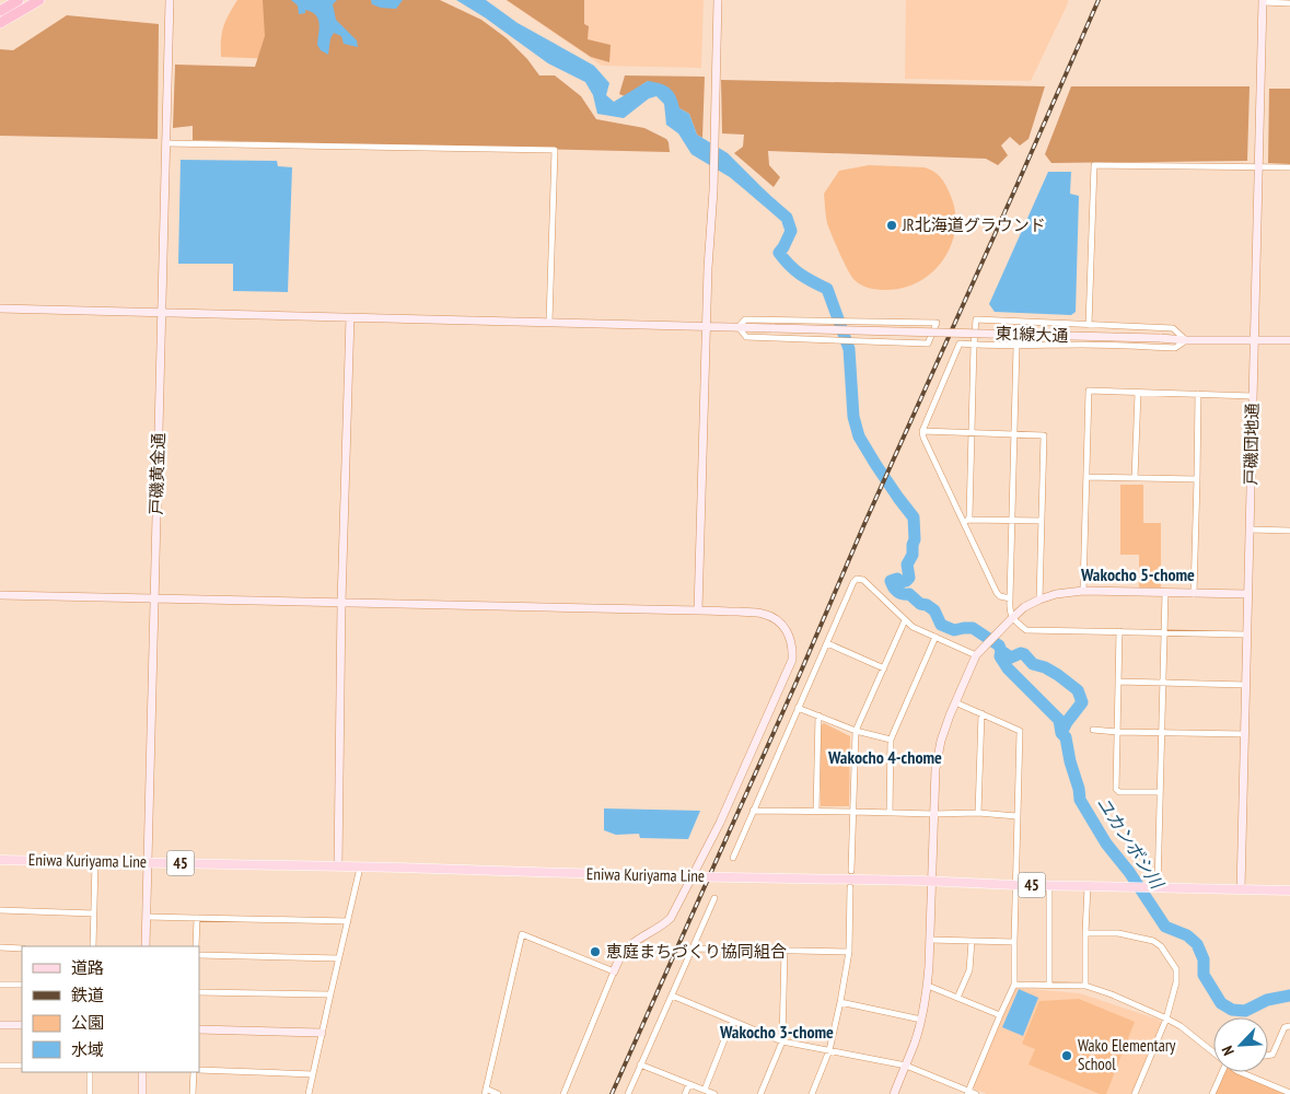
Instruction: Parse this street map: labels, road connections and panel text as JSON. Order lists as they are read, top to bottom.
{
  "streets": {
    "main road": ["Eniwa Kuriyama Line", "45"],
    "street": ["東1線大通", "戸磯団地通", "戸磯黄金通"]
  },
  "crossings": [
    ["東1線大通", "戸磯団地通"],
    ["東1線大通", "戸磯黄金通"],
    ["戸磯団地通", "Eniwa Kuriyama Line"],
    ["戸磯黄金通", "Eniwa Kuriyama Line"]
  ],
  "districts": ["Wakocho 5-chome", "Wakocho 4-chome", "Wakocho 3-chome"],
  "water": ["ユカンボシ川"],
  "places": ["JR北海道グラウンド", "恵庭まちづくり協同組合", "Wako Elementary School"],
  "legend": [
    "道路",
    "鉄道",
    "公園",
    "水域"
  ],
  "north": "bottom left"
}
